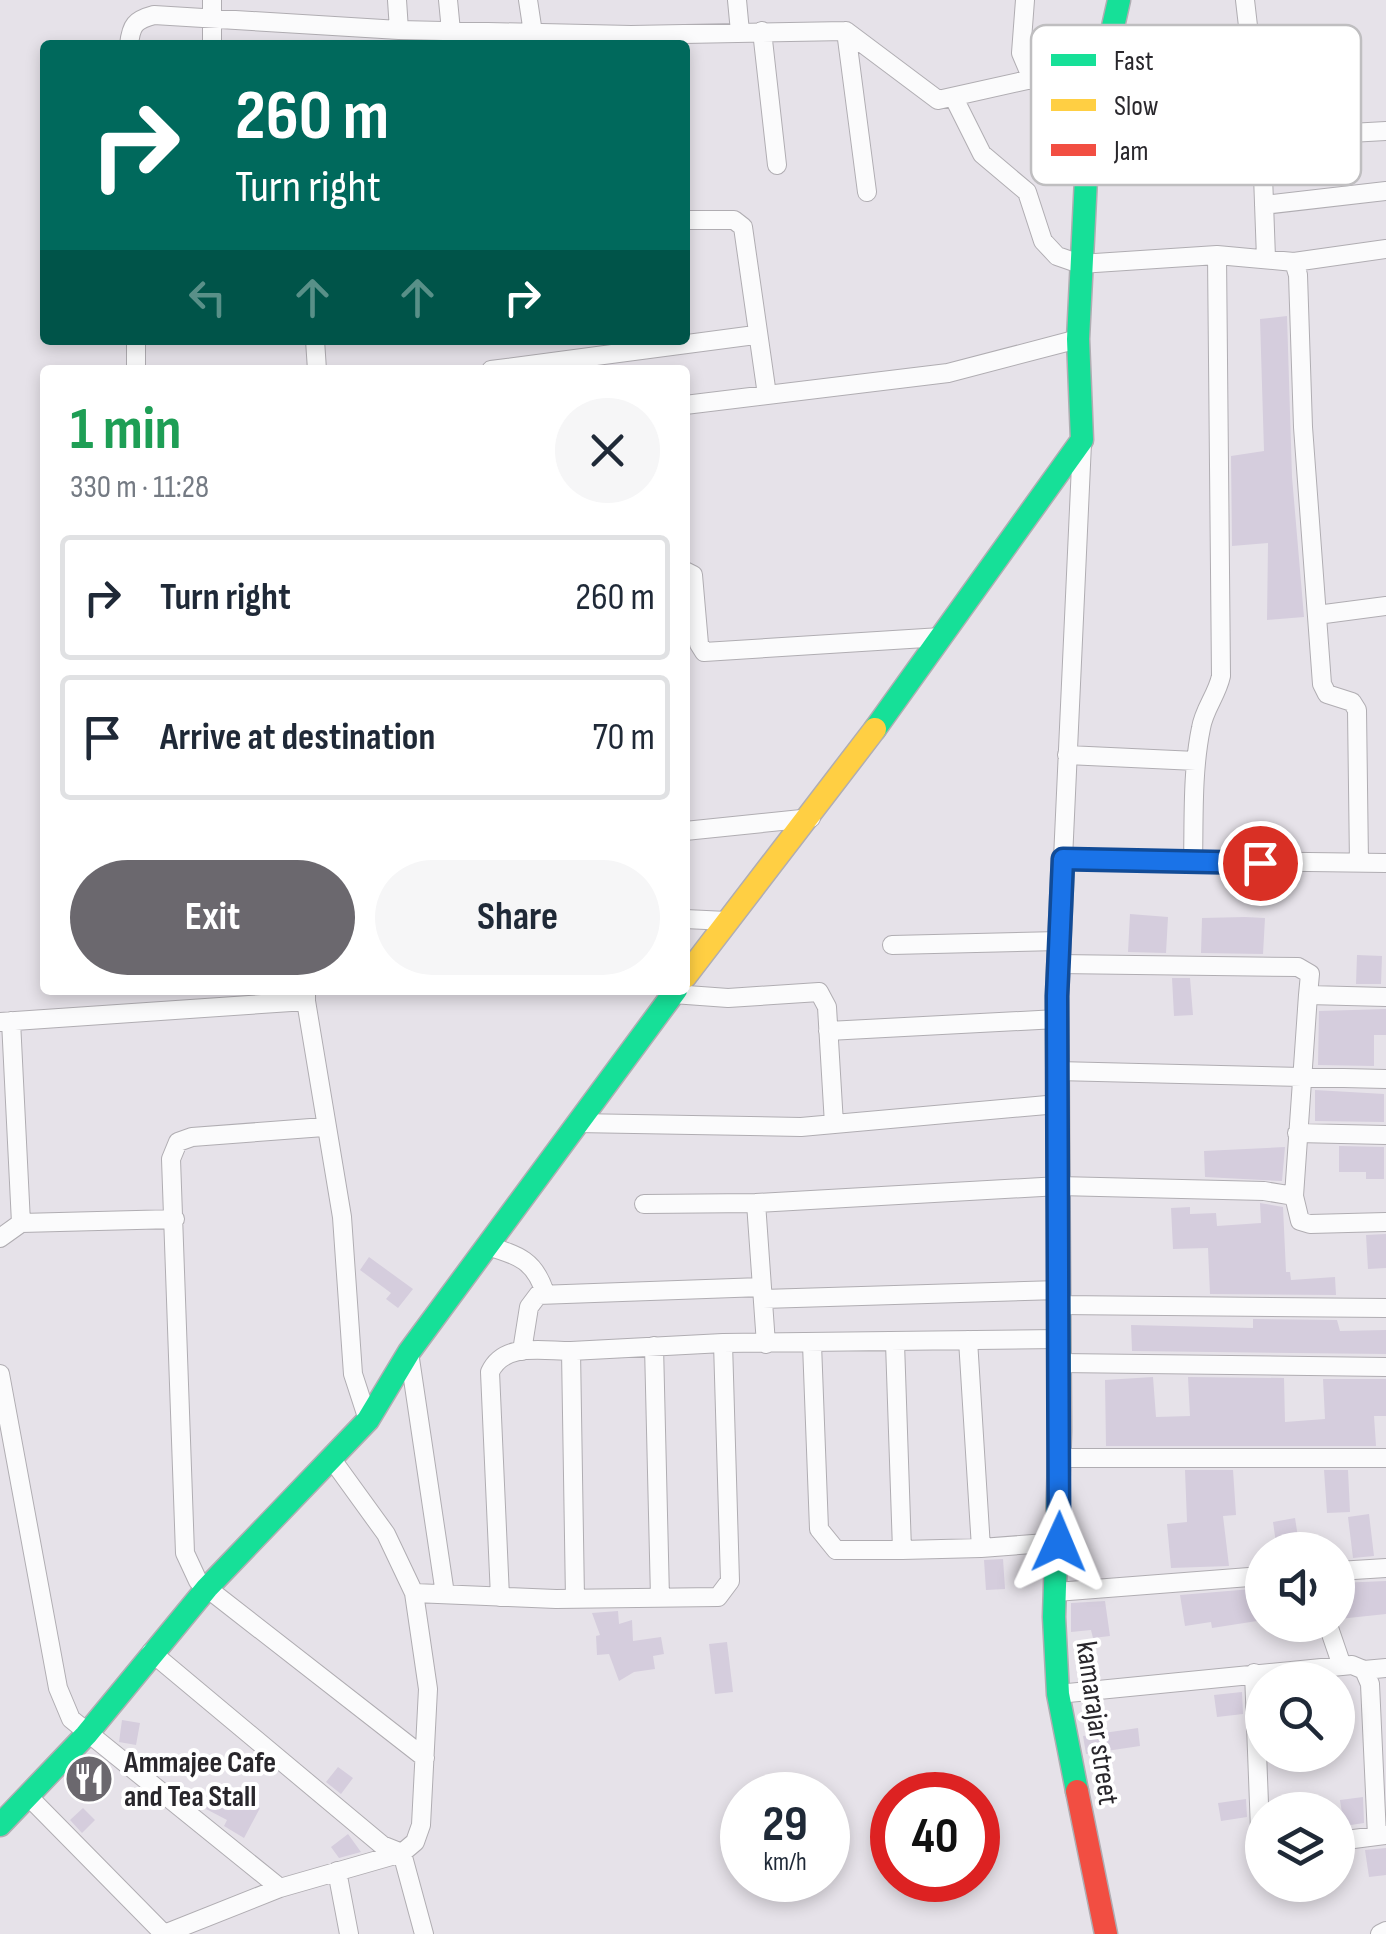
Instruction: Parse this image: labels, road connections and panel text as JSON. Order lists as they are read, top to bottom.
{
  "streets": {
    "main road": ["kamarajar street"]
  },
  "places": {
    "restaurant": ["Ammajee Cafe and Tea Stall"]
  },
  "legend": ["Fast", "Slow", "Jam"],
  "page": {
    "turn": ["260 m", "Turn right"],
    "heading": ["1 min", "330 m · 11:28"],
    "list": [
      {
        "name": "Turn right",
        "value": "260 m"
      },
      {
        "name": "Arrive at destination",
        "value": "70 m"
      }
    ],
    "buttons": ["Exit", "Share"],
    "speed": "29 km/h",
    "limit": "40"
  }
}
